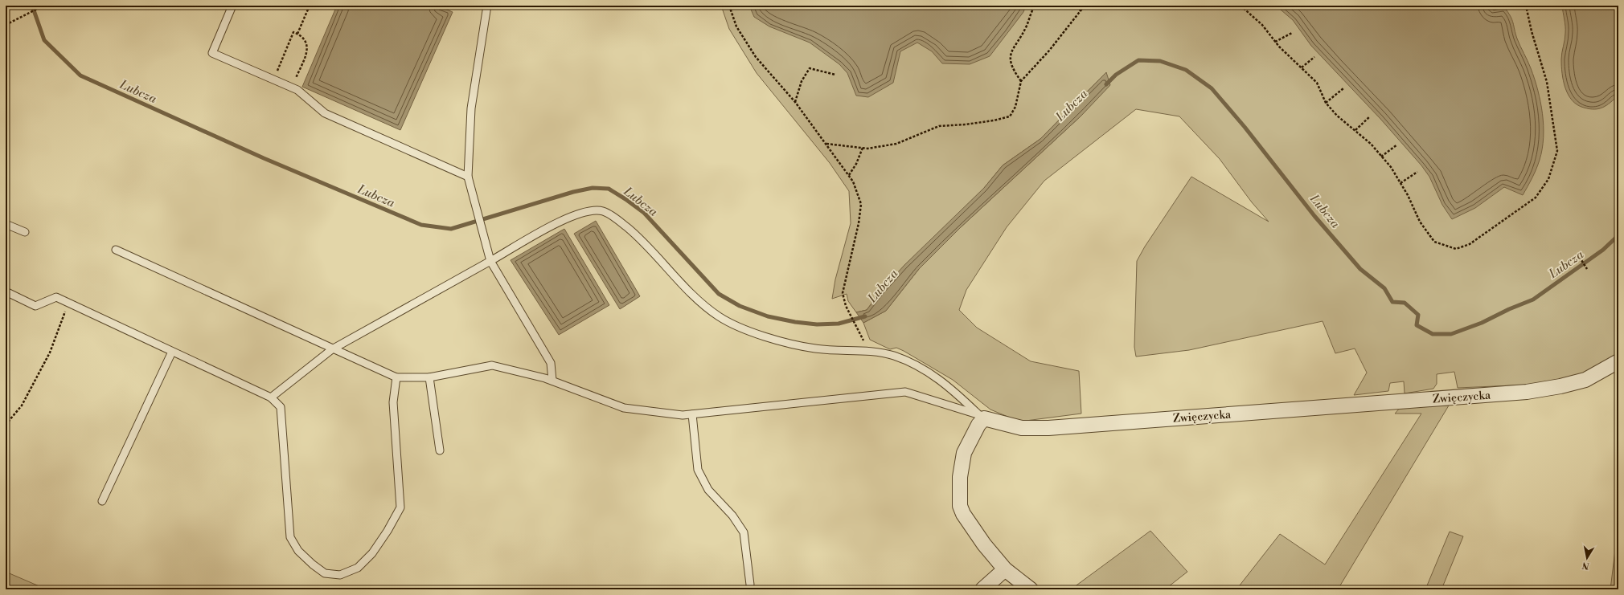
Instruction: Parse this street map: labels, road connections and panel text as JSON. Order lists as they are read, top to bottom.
{
  "streets": {
    "street": ["Zwięczycka"]
  },
  "water": ["Lubcza"],
  "north": "bottom"
}
